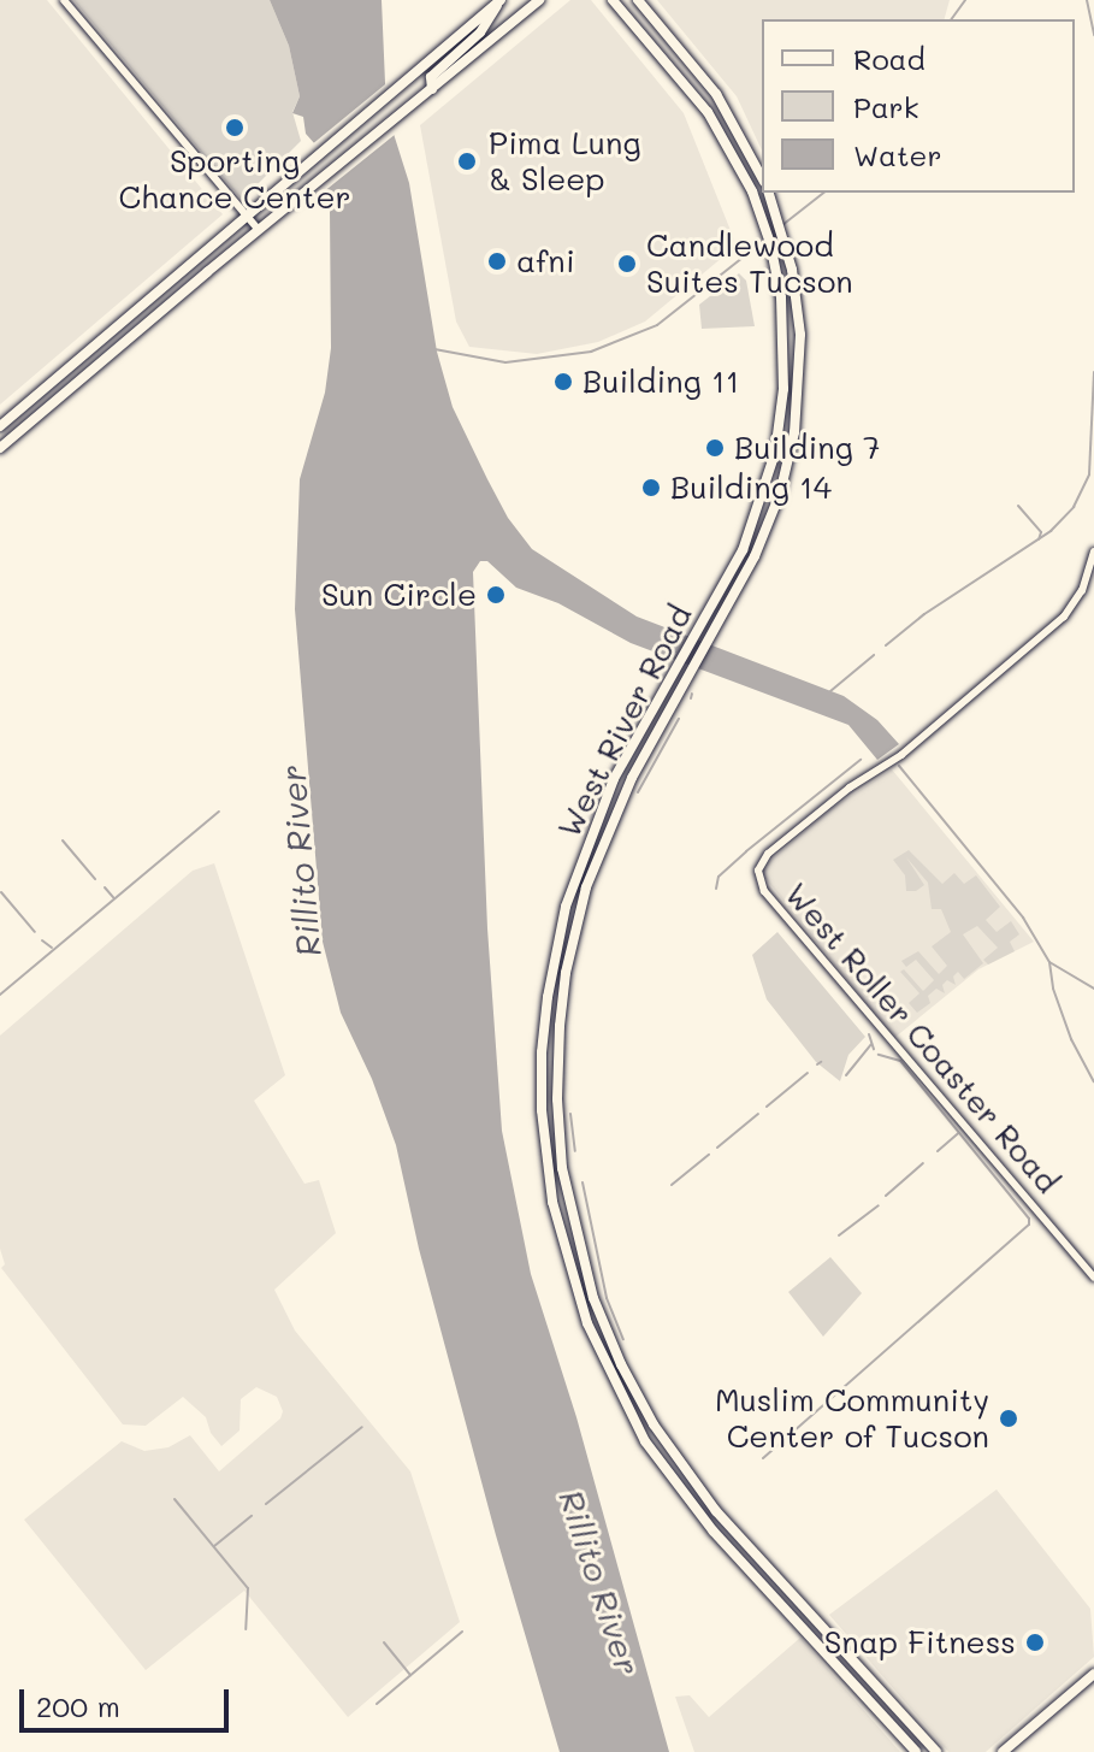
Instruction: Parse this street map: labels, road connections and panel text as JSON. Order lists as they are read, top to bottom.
{
  "streets": {
    "main road": ["West River Road"],
    "street": ["West Roller Coaster Road"]
  },
  "water": ["Rillito River"],
  "places": [
    "Sporting Chance Center",
    "Pima Lung & Sleep",
    "afni",
    "Candlewood Suites Tucson",
    "Building 11",
    "Building 7",
    "Building 14",
    "Sun Circle",
    "Muslim Community Center of Tucson",
    "Snap Fitness"
  ],
  "legend": ["Road", "Park", "Water"],
  "scale_bar": "200 m"
}
